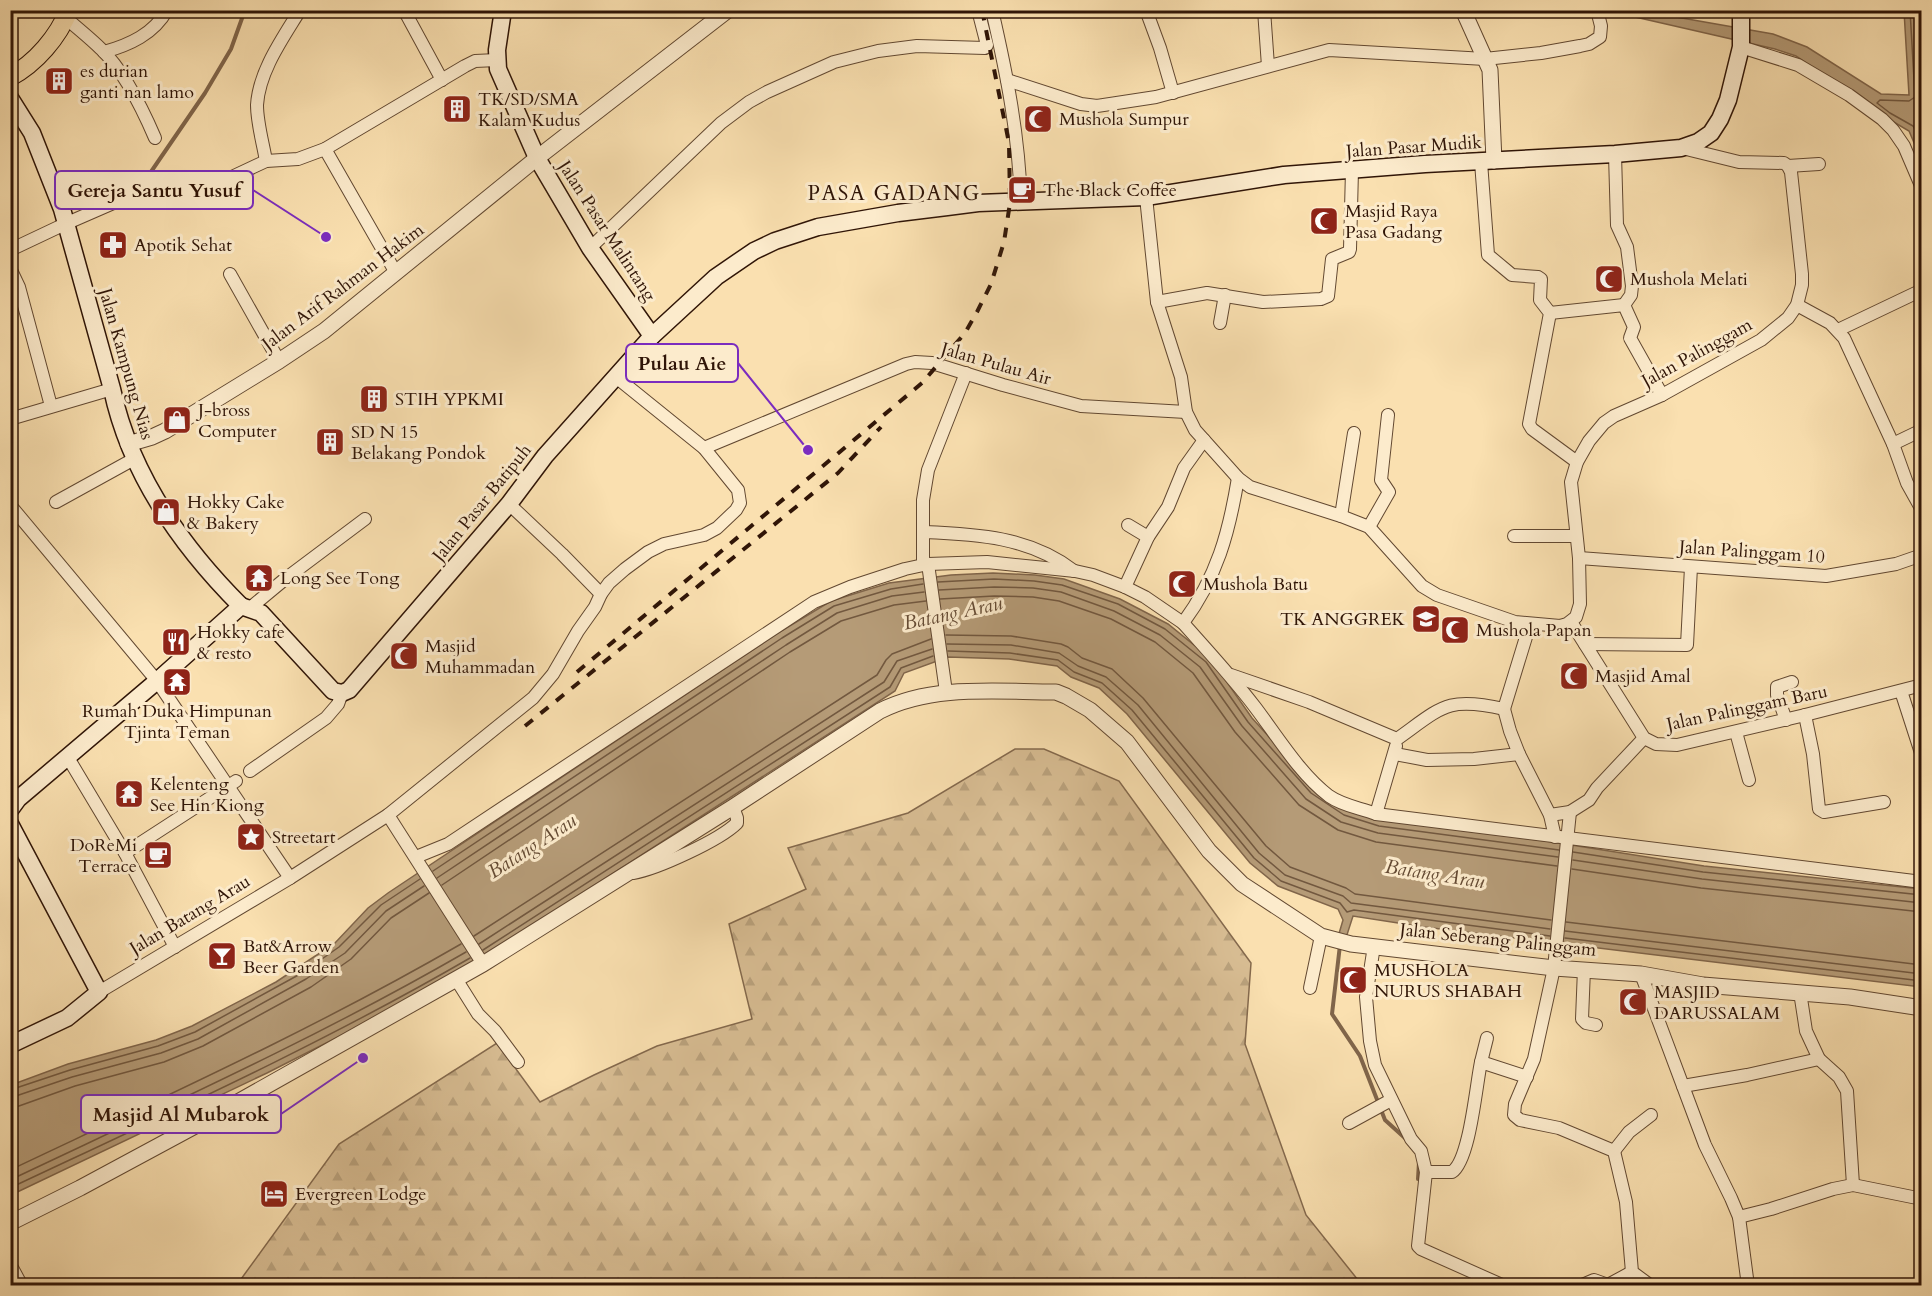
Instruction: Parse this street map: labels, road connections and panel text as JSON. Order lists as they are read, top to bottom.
{
  "streets": {
    "main road": [
      "Jalan Pasar Mudik",
      "Jalan Pasar Malintang",
      "Jalan Kampung Nias",
      "Jalan Pasar Batipuh",
      "Jalan Batang Arau"
    ],
    "street": [
      "Jalan Arif Rahman Hakim",
      "Jalan Palinggam",
      "Jalan Pulau Air",
      "Jalan Palinggam 10",
      "Jalan Palinggam Baru",
      "Jalan Seberang Palinggam"
    ]
  },
  "crossings": [
    ["Jalan Pasar Mudik", "Jalan Pasar Malintang"],
    ["Jalan Pasar Mudik", "Jalan Pasar Batipuh"],
    ["Jalan Pasar Malintang", "Jalan Arif Rahman Hakim"],
    ["Jalan Pasar Malintang", "Jalan Pasar Batipuh"],
    ["Jalan Arif Rahman Hakim", "Jalan Kampung Nias"],
    ["Jalan Palinggam", "Jalan Palinggam 10"],
    ["Jalan Palinggam", "Jalan Palinggam Baru"],
    ["Jalan Kampung Nias", "Jalan Pasar Batipuh"],
    ["Jalan Pulau Air", "Jalan Batang Arau"],
    ["Jalan Pasar Batipuh", "Jalan Batang Arau"]
  ],
  "districts": ["PASA GADANG"],
  "water": ["Batang Arau"],
  "places": {
    "building": [
      "es durian ganti nan lamo",
      "TK/SD/SMA Kalam Kudus",
      "STIH YPKMI",
      "SD N 15 Belakang Pondok"
    ],
    "mosque": [
      "Mushola Sumpur",
      "Masjid Raya Pasa Gadang",
      "Mushola Melati",
      "Mushola Batu",
      "Mushola Papan",
      "Masjid Muhammadan",
      "Masjid Amal",
      "MUSHOLA NURUS SHABAH",
      "MASJID DARUSSALAM"
    ],
    "cafe": ["The Black Coffee", "DoReMi Terrace"],
    "other": ["Gereja Santu Yusuf", "Pulau Aie", "Masjid Al Mubarok"],
    "pharmacy": ["Apotik Sehat"],
    "shop": ["J-bross Computer", "Hokky Cake & Bakery"],
    "temple": ["Long See Tong", "Rumah Duka Himpunan Tjinta Teman", "Kelenteng See Hin Kiong"],
    "school or university": ["TK ANGGREK"],
    "restaurant": ["Hokky cafe & resto"],
    "place": ["Streetart"],
    "bar": ["Bat&Arrow Beer Garden"],
    "hotel": ["Evergreen Lodge"]
  }
}
